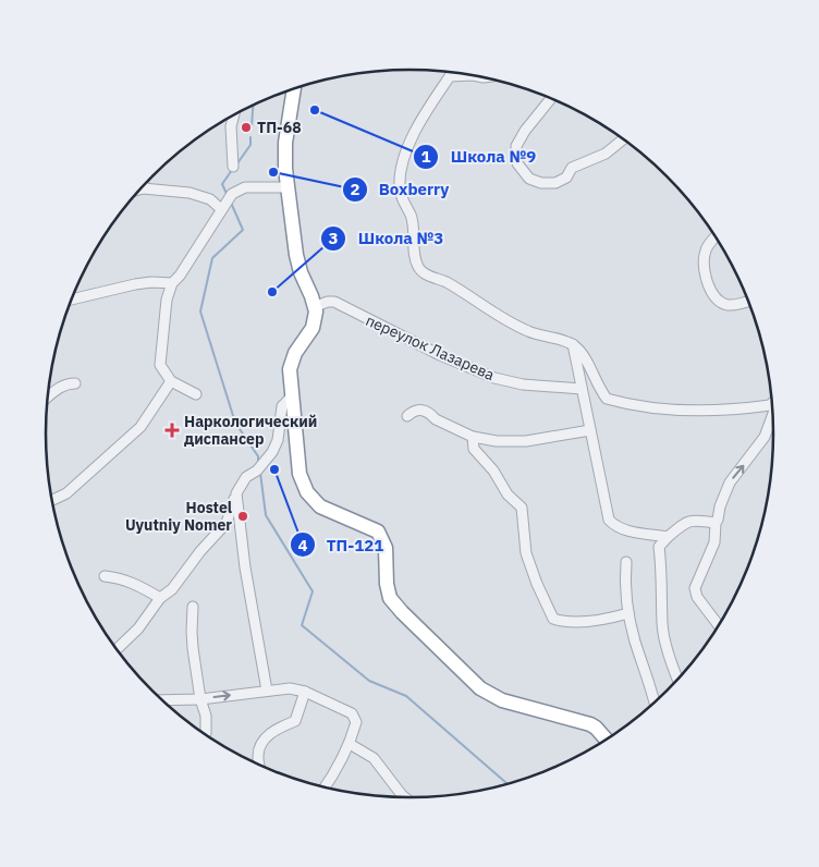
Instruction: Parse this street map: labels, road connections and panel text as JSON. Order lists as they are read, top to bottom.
{
  "streets": {
    "street": ["переулок Лазарева"]
  },
  "places": {
    "other": [
      "Школа №9",
      "ТП-68",
      "Boxberry",
      "Школа №3",
      "ТП-121",
      "Hostel Uyutniy Nomer"
    ],
    "health": ["Наркологический диспансер"]
  }
}
